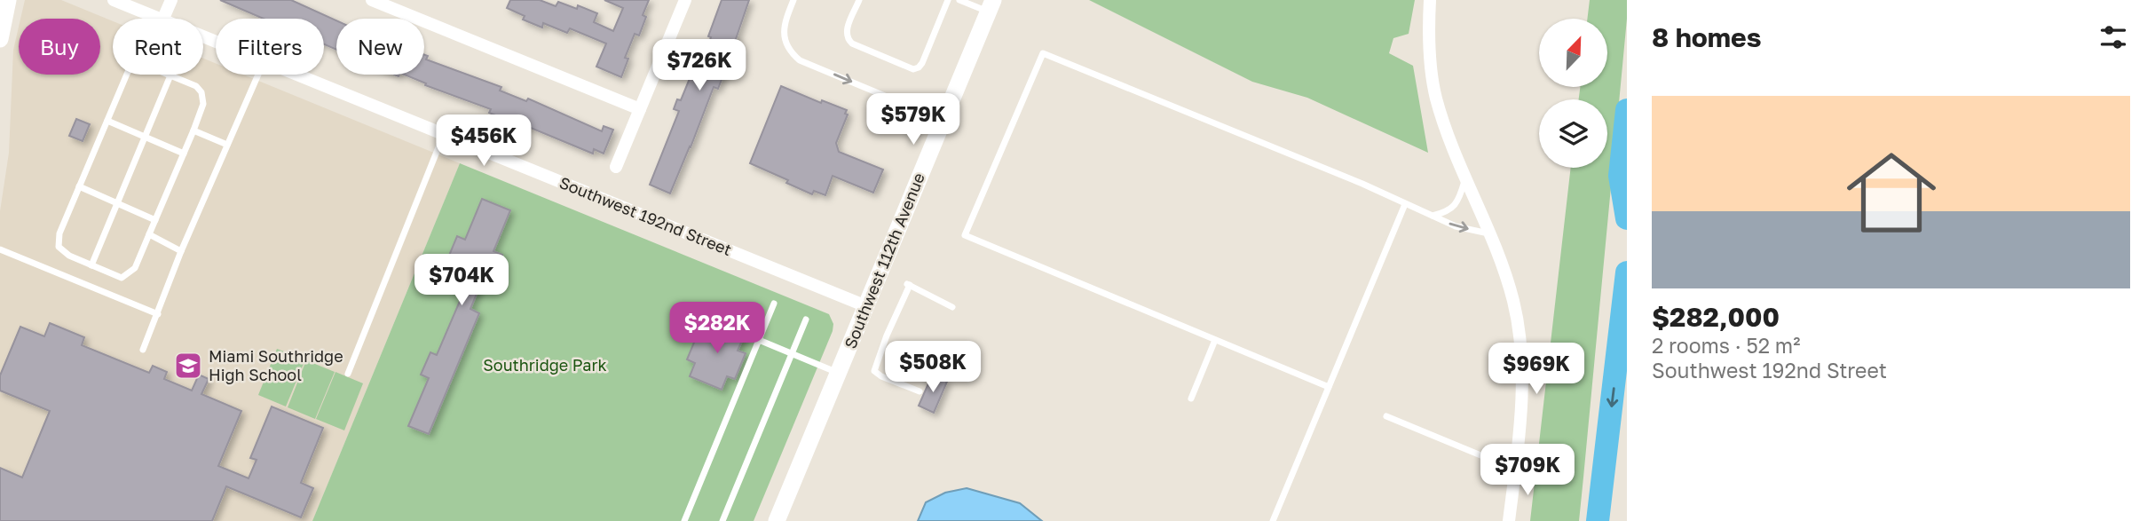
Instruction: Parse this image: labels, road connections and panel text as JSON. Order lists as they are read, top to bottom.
{
  "streets": {
    "street": ["Southwest 192nd Street", "Southwest 112th Avenue"]
  },
  "crossings": [
    ["Southwest 192nd Street", "Southwest 112th Avenue"]
  ],
  "parks": ["Southridge Park"],
  "places": {
    "school or university": ["Miami Southridge High School"]
  },
  "north": "top right",
  "page": {
    "heading": "8 homes",
    "chip": [
      "Buy",
      "Rent",
      "Filters",
      "New"
    ],
    "price": [
      "$726K",
      "$579K",
      "$456K",
      "$704K",
      "$282K",
      "$508K",
      "$969K",
      "$709K"
    ],
    "list": [
      {
        "name": "$282,000",
        "note": "2 rooms · 52 m² · Southwest 192nd Street"
      }
    ]
  }
}
